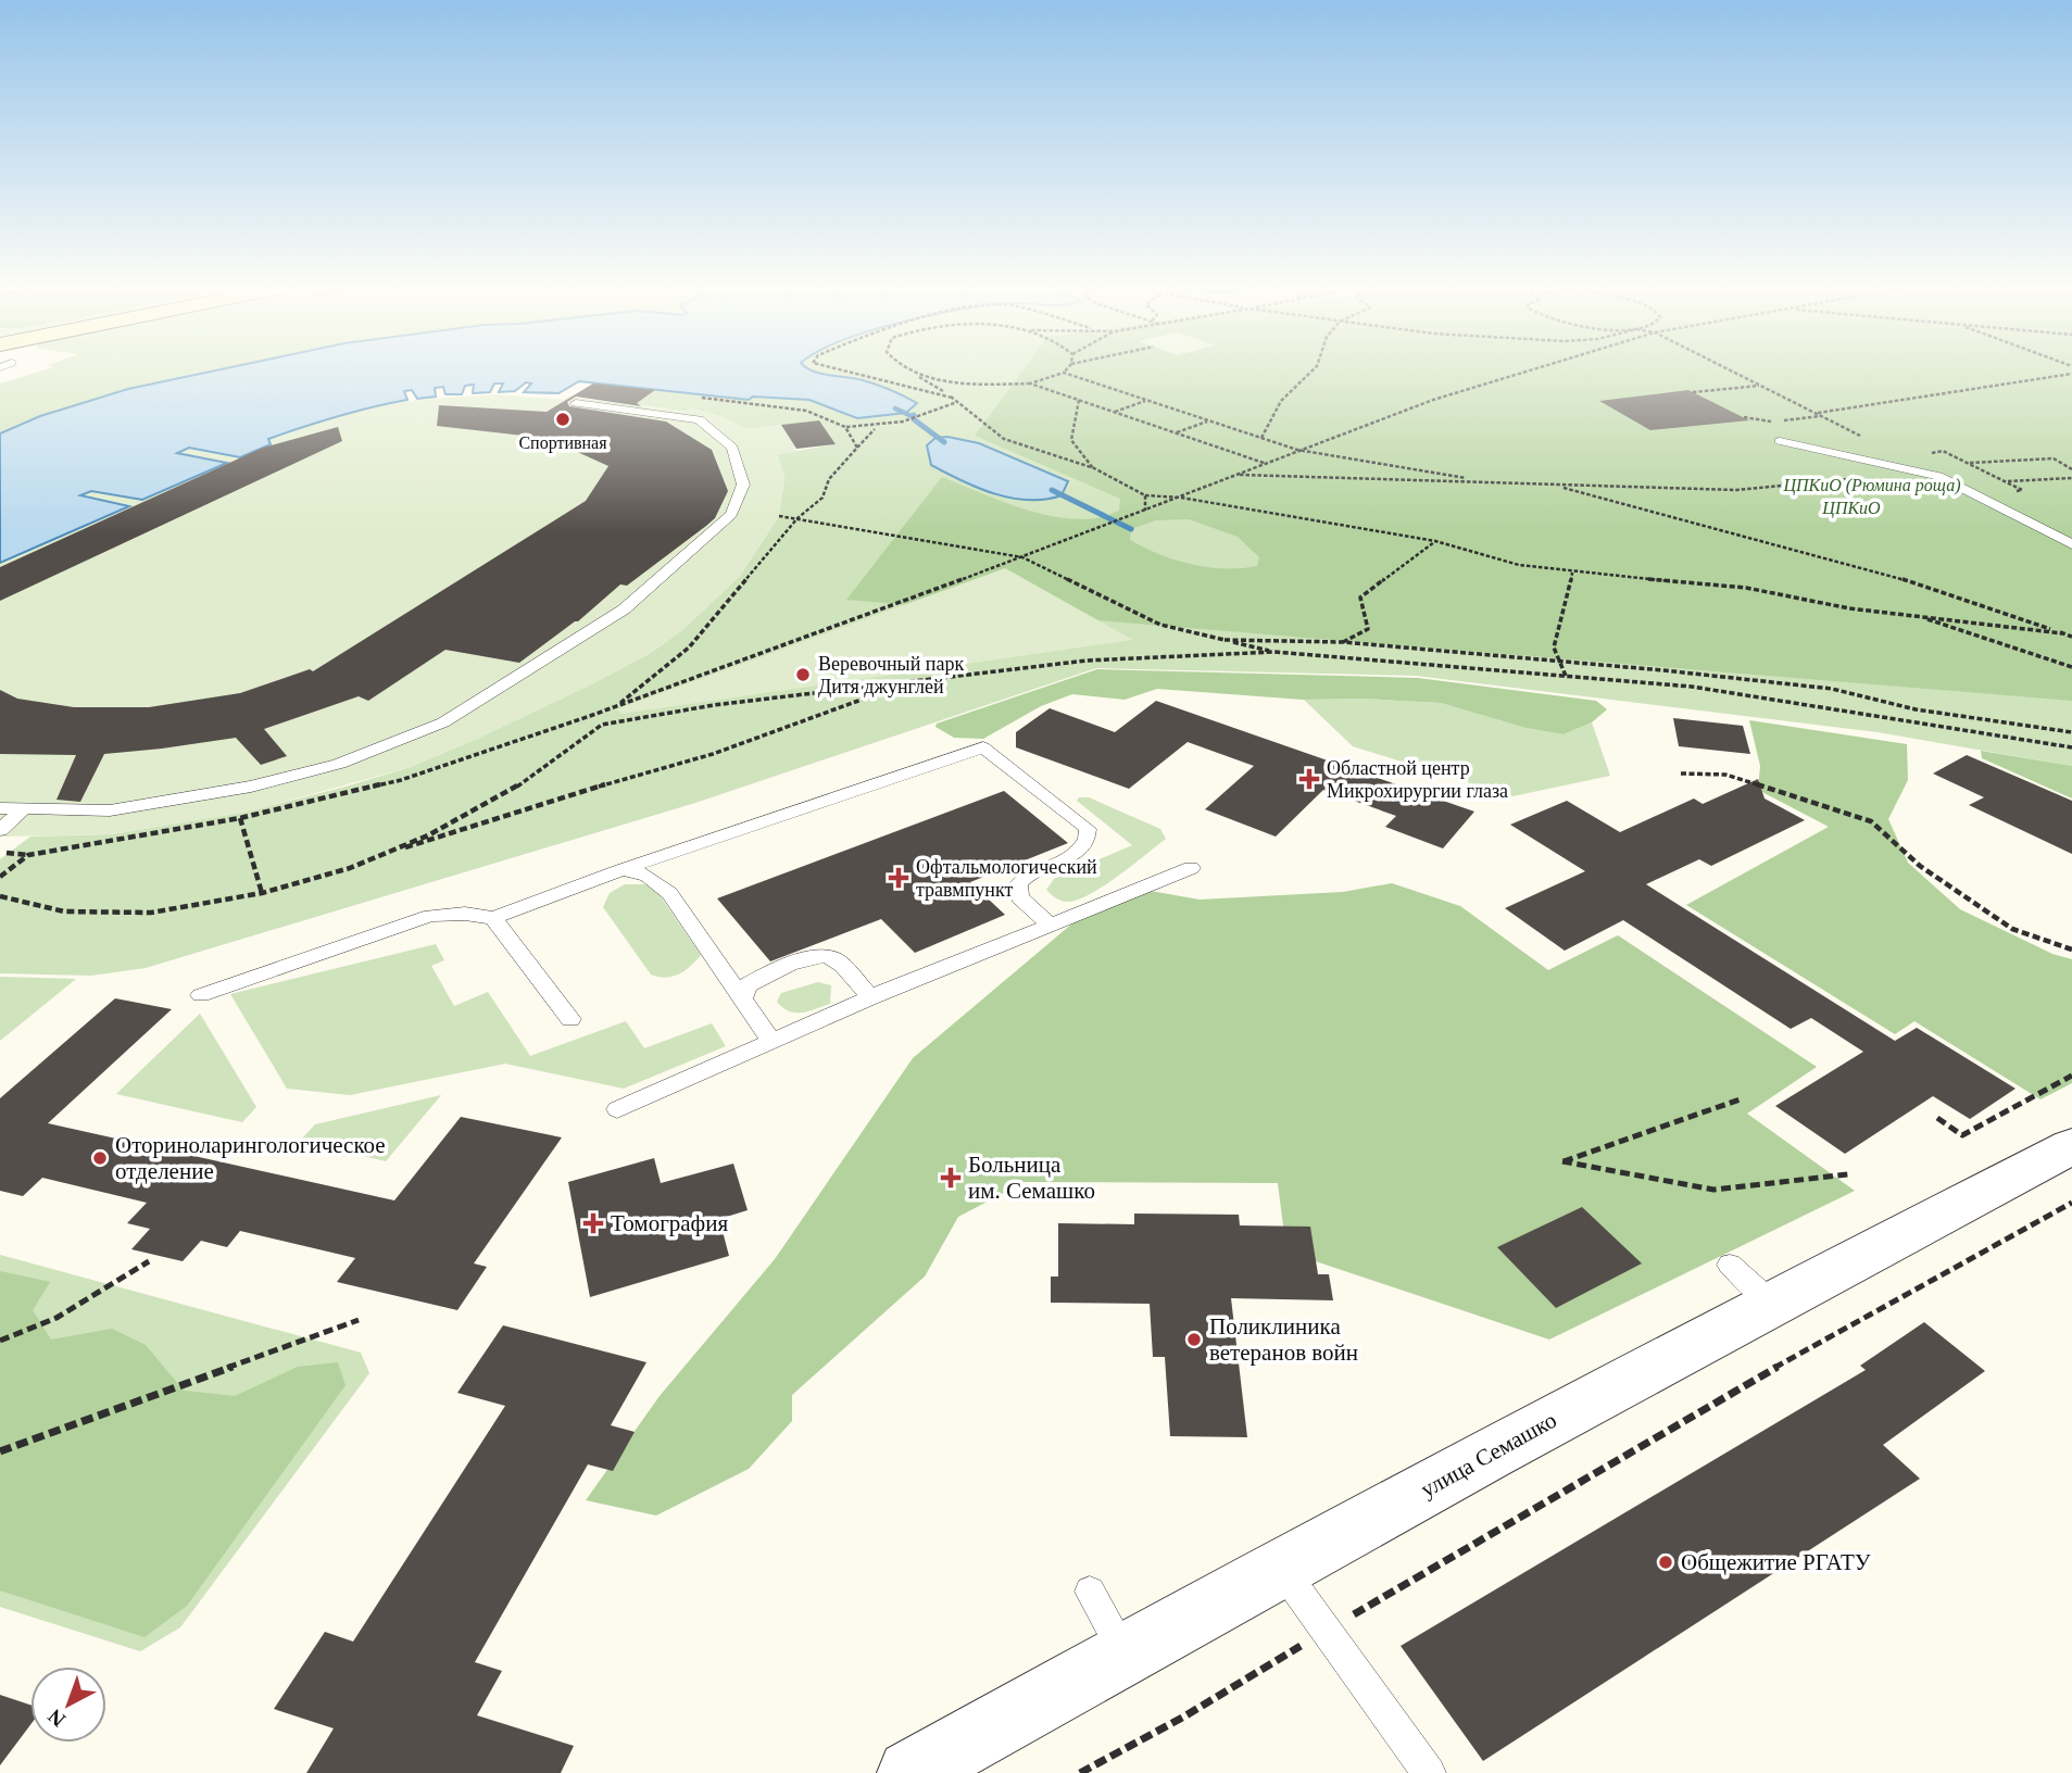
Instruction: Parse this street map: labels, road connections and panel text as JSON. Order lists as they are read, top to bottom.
{
  "streets": {
    "street": ["улица Семашко"]
  },
  "parks": ["ЦПКиО (Рюмина роща)", "ЦПКиО"],
  "places": {
    "other": [
      "Спортивная",
      "Веревочный парк Дитя джунглей",
      "Оториноларингологическое отделение",
      "Поликлиника ветеранов войн",
      "Общежитие РГАТУ"
    ],
    "health": [
      "Областной центр Микрохирургии глаза",
      "Офтальмологический травмпункт",
      "Больница им. Семашко",
      "Томография"
    ]
  },
  "north": "bottom left"
}
